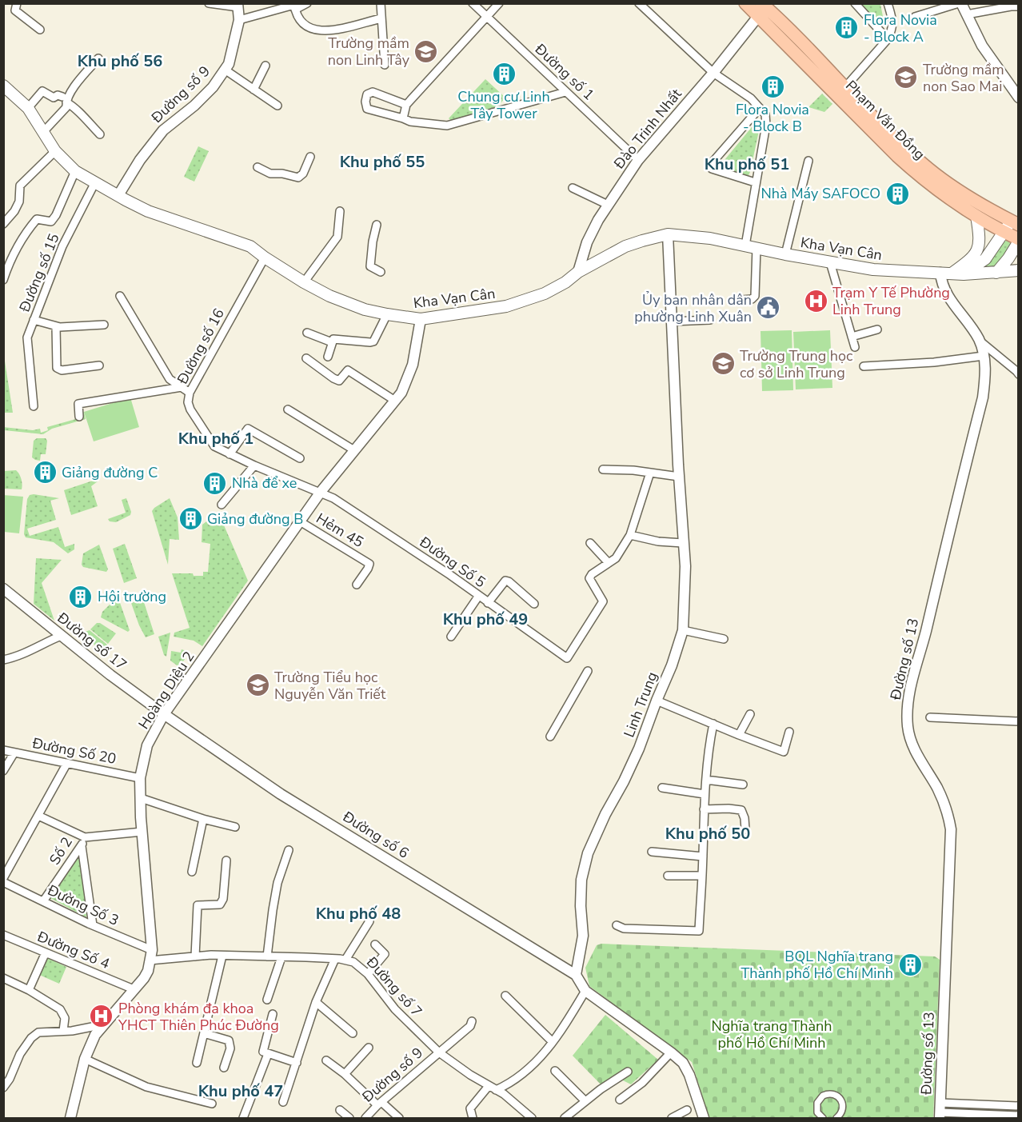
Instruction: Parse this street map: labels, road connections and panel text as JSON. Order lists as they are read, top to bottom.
{
  "streets": {
    "highway": ["Phạm Văn Đồng"],
    "main road": ["Kha Vạn Cân"],
    "street": [
      "Đường số 1",
      "Đường số 9",
      "Đào Trinh Nhất",
      "Đường số 15",
      "Đường số 16",
      "Hẻm 45",
      "Đường Số 5",
      "Đường số 17",
      "Đường số 13",
      "Hoàng Diệu 2",
      "Linh Trung",
      "Đường Số 20",
      "Đường số 6",
      "Số 2",
      "Đường Số 3",
      "Đường Số 4",
      "Đường số 7"
    ]
  },
  "crossings": [
    ["Đường số 1", "Đào Trinh Nhất"],
    ["Đường số 9", "Kha Vạn Cân"],
    ["Đường số 9", "Đường số 7"],
    ["Phạm Văn Đồng", "Đào Trinh Nhất"],
    ["Đào Trinh Nhất", "Kha Vạn Cân"],
    ["Kha Vạn Cân", "Đường số 15"],
    ["Kha Vạn Cân", "Đường số 16"],
    ["Kha Vạn Cân", "Đường số 13"],
    ["Kha Vạn Cân", "Hoàng Diệu 2"],
    ["Kha Vạn Cân", "Linh Trung"],
    ["Đường số 16", "Đường Số 5"],
    ["Đường số 16", "Hoàng Diệu 2"],
    ["Hẻm 45", "Hoàng Diệu 2"],
    ["Đường Số 5", "Hoàng Diệu 2"],
    ["Đường số 17", "Hoàng Diệu 2"],
    ["Đường số 17", "Đường số 6"],
    ["Hoàng Diệu 2", "Đường Số 20"],
    ["Hoàng Diệu 2", "Đường số 6"],
    ["Hoàng Diệu 2", "Đường Số 3"],
    ["Hoàng Diệu 2", "Đường Số 4"],
    ["Hoàng Diệu 2", "Đường số 7"],
    ["Linh Trung", "Đường số 6"],
    ["Số 2", "Đường Số 3"]
  ],
  "districts": [
    "Khu phố 56",
    "Khu phố 55",
    "Khu phố 51",
    "Khu phố 1",
    "Khu phố 49",
    "Khu phố 50",
    "Khu phố 48",
    "Khu phố 47"
  ],
  "parks": ["Nghĩa trang Thành phố Hồ Chí Minh"],
  "places": {
    "building": [
      "Flora Novia - Block A",
      "Chung cư Linh Tây Tower",
      "Flora Novia - Block B",
      "Nhà Máy SAFOCO",
      "Giảng đường C",
      "Nhà để xe",
      "Giảng đường B",
      "Hội trường",
      "BQL Nghĩa trang Thành phố Hồ Chí Minh"
    ],
    "school or university": [
      "Trường mầm non Linh Tây",
      "Trường mầm non Sao Mai",
      "Trường Trung học cơ sở Linh Trung",
      "Trường Tiểu học Nguyễn Văn Triết"
    ],
    "hospital": ["Trạm Y Tế Phường Linh Trung", "Phòng khám đa khoa YHCT Thiên Phúc Đường"],
    "public building": ["Ủy ban nhân dân phường Linh Xuân"]
  }
}
